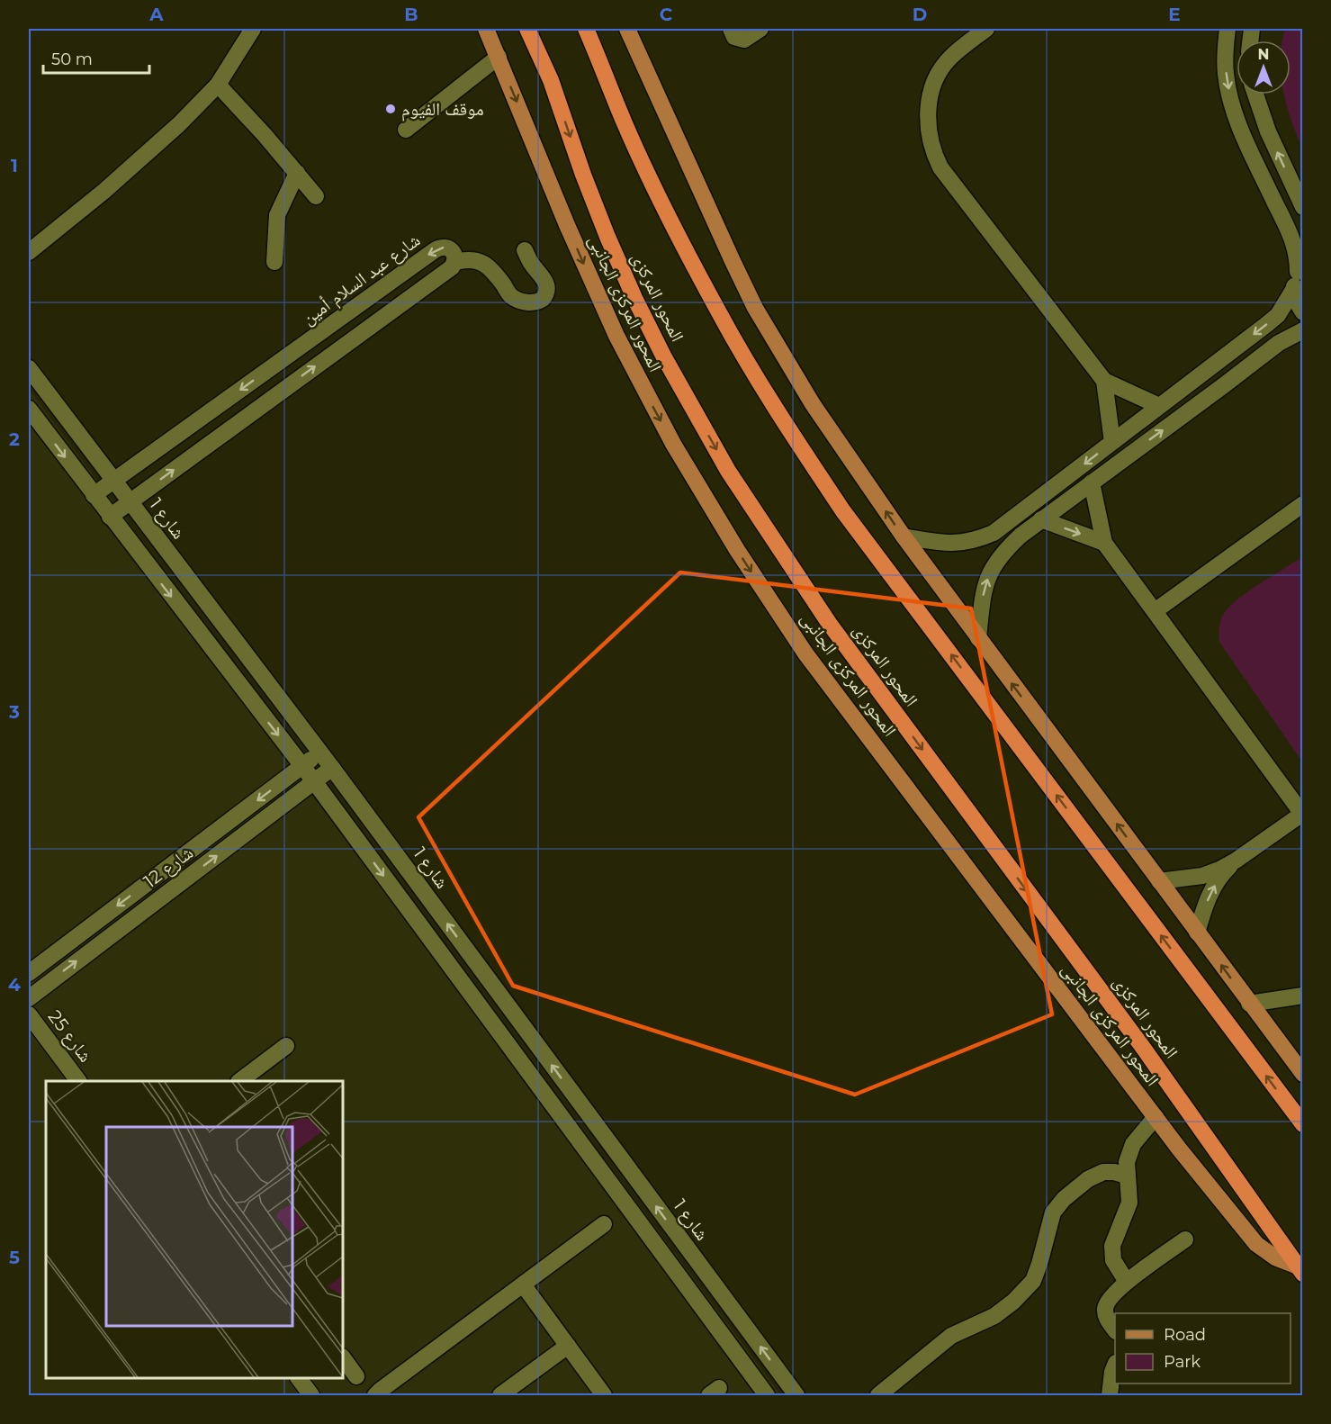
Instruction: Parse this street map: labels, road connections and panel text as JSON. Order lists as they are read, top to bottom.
{
  "streets": {
    "highway": ["المحور المركزى"],
    "main road": ["المحور المركزى الجانبى"],
    "street": [
      "شارع عبد السلام أمين",
      "شارع 1",
      "شارع 12",
      "شارع 25"
    ]
  },
  "crossings": [
    ["شارع عبد السلام أمين", "شارع 1"],
    ["المحور المركزى", "المحور المركزى الجانبى"],
    ["شارع 1", "شارع 12"]
  ],
  "places": ["موقف الفيوم"],
  "legend": ["Road", "Park"],
  "scale_bar": "50 m",
  "north": "top",
  "grid": {
    "columns": [
      "A",
      "B",
      "C",
      "D",
      "E"
    ],
    "rows": [
      "1",
      "2",
      "3",
      "4",
      "5"
    ]
  }
}
